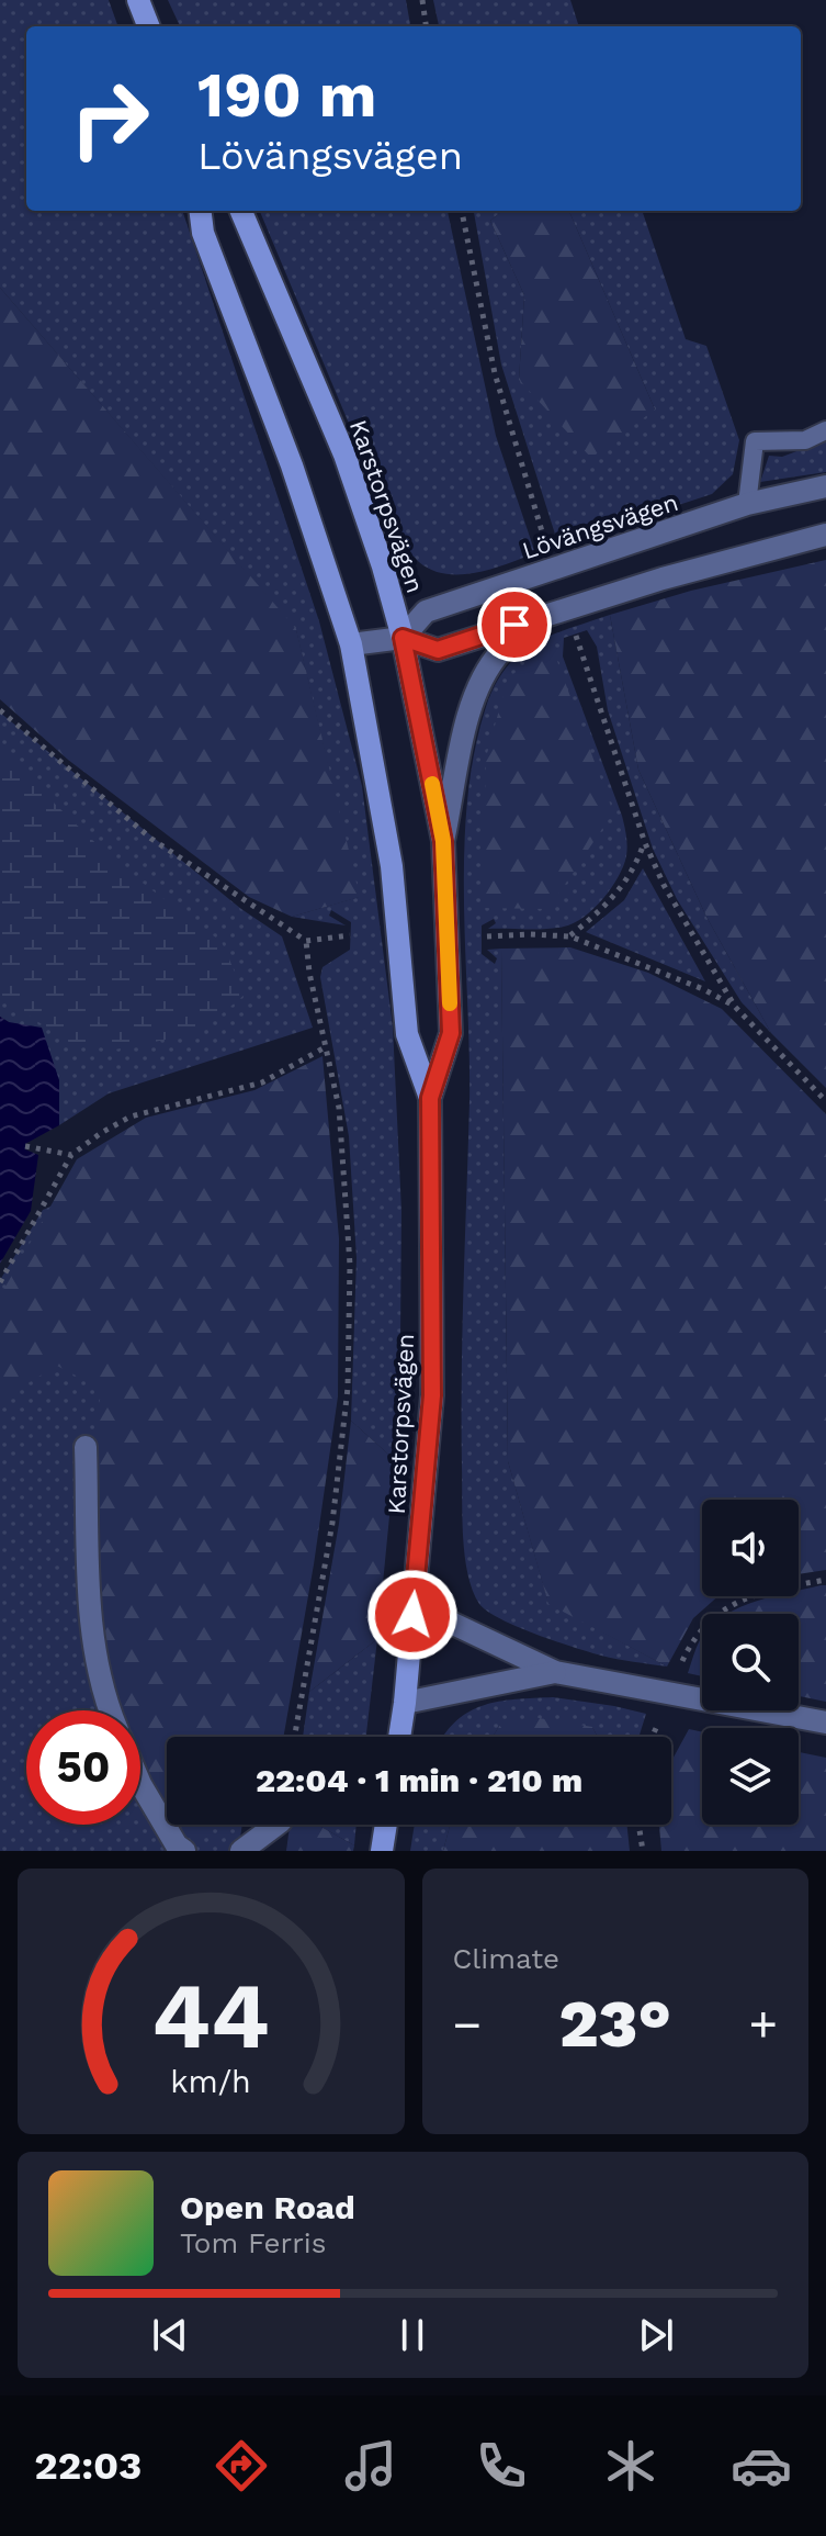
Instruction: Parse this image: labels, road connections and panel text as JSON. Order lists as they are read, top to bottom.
{
  "streets": {
    "main road": ["Karstorpsvägen"],
    "street": ["Lövängsvägen"]
  },
  "crossings": [
    ["Karstorpsvägen", "Lövängsvägen"]
  ],
  "page": {
    "turn": ["190 m", "Lövängsvägen"],
    "limit": "50",
    "trip": "22:04 · 1 min · 210 m",
    "tile": "Climate",
    "heat": ["−", "23°", "+"],
    "song": ["Open Road", "Tom Ferris"],
    "tabs": "22:03",
    "gauge": ["44", "km/h"]
  }
}
